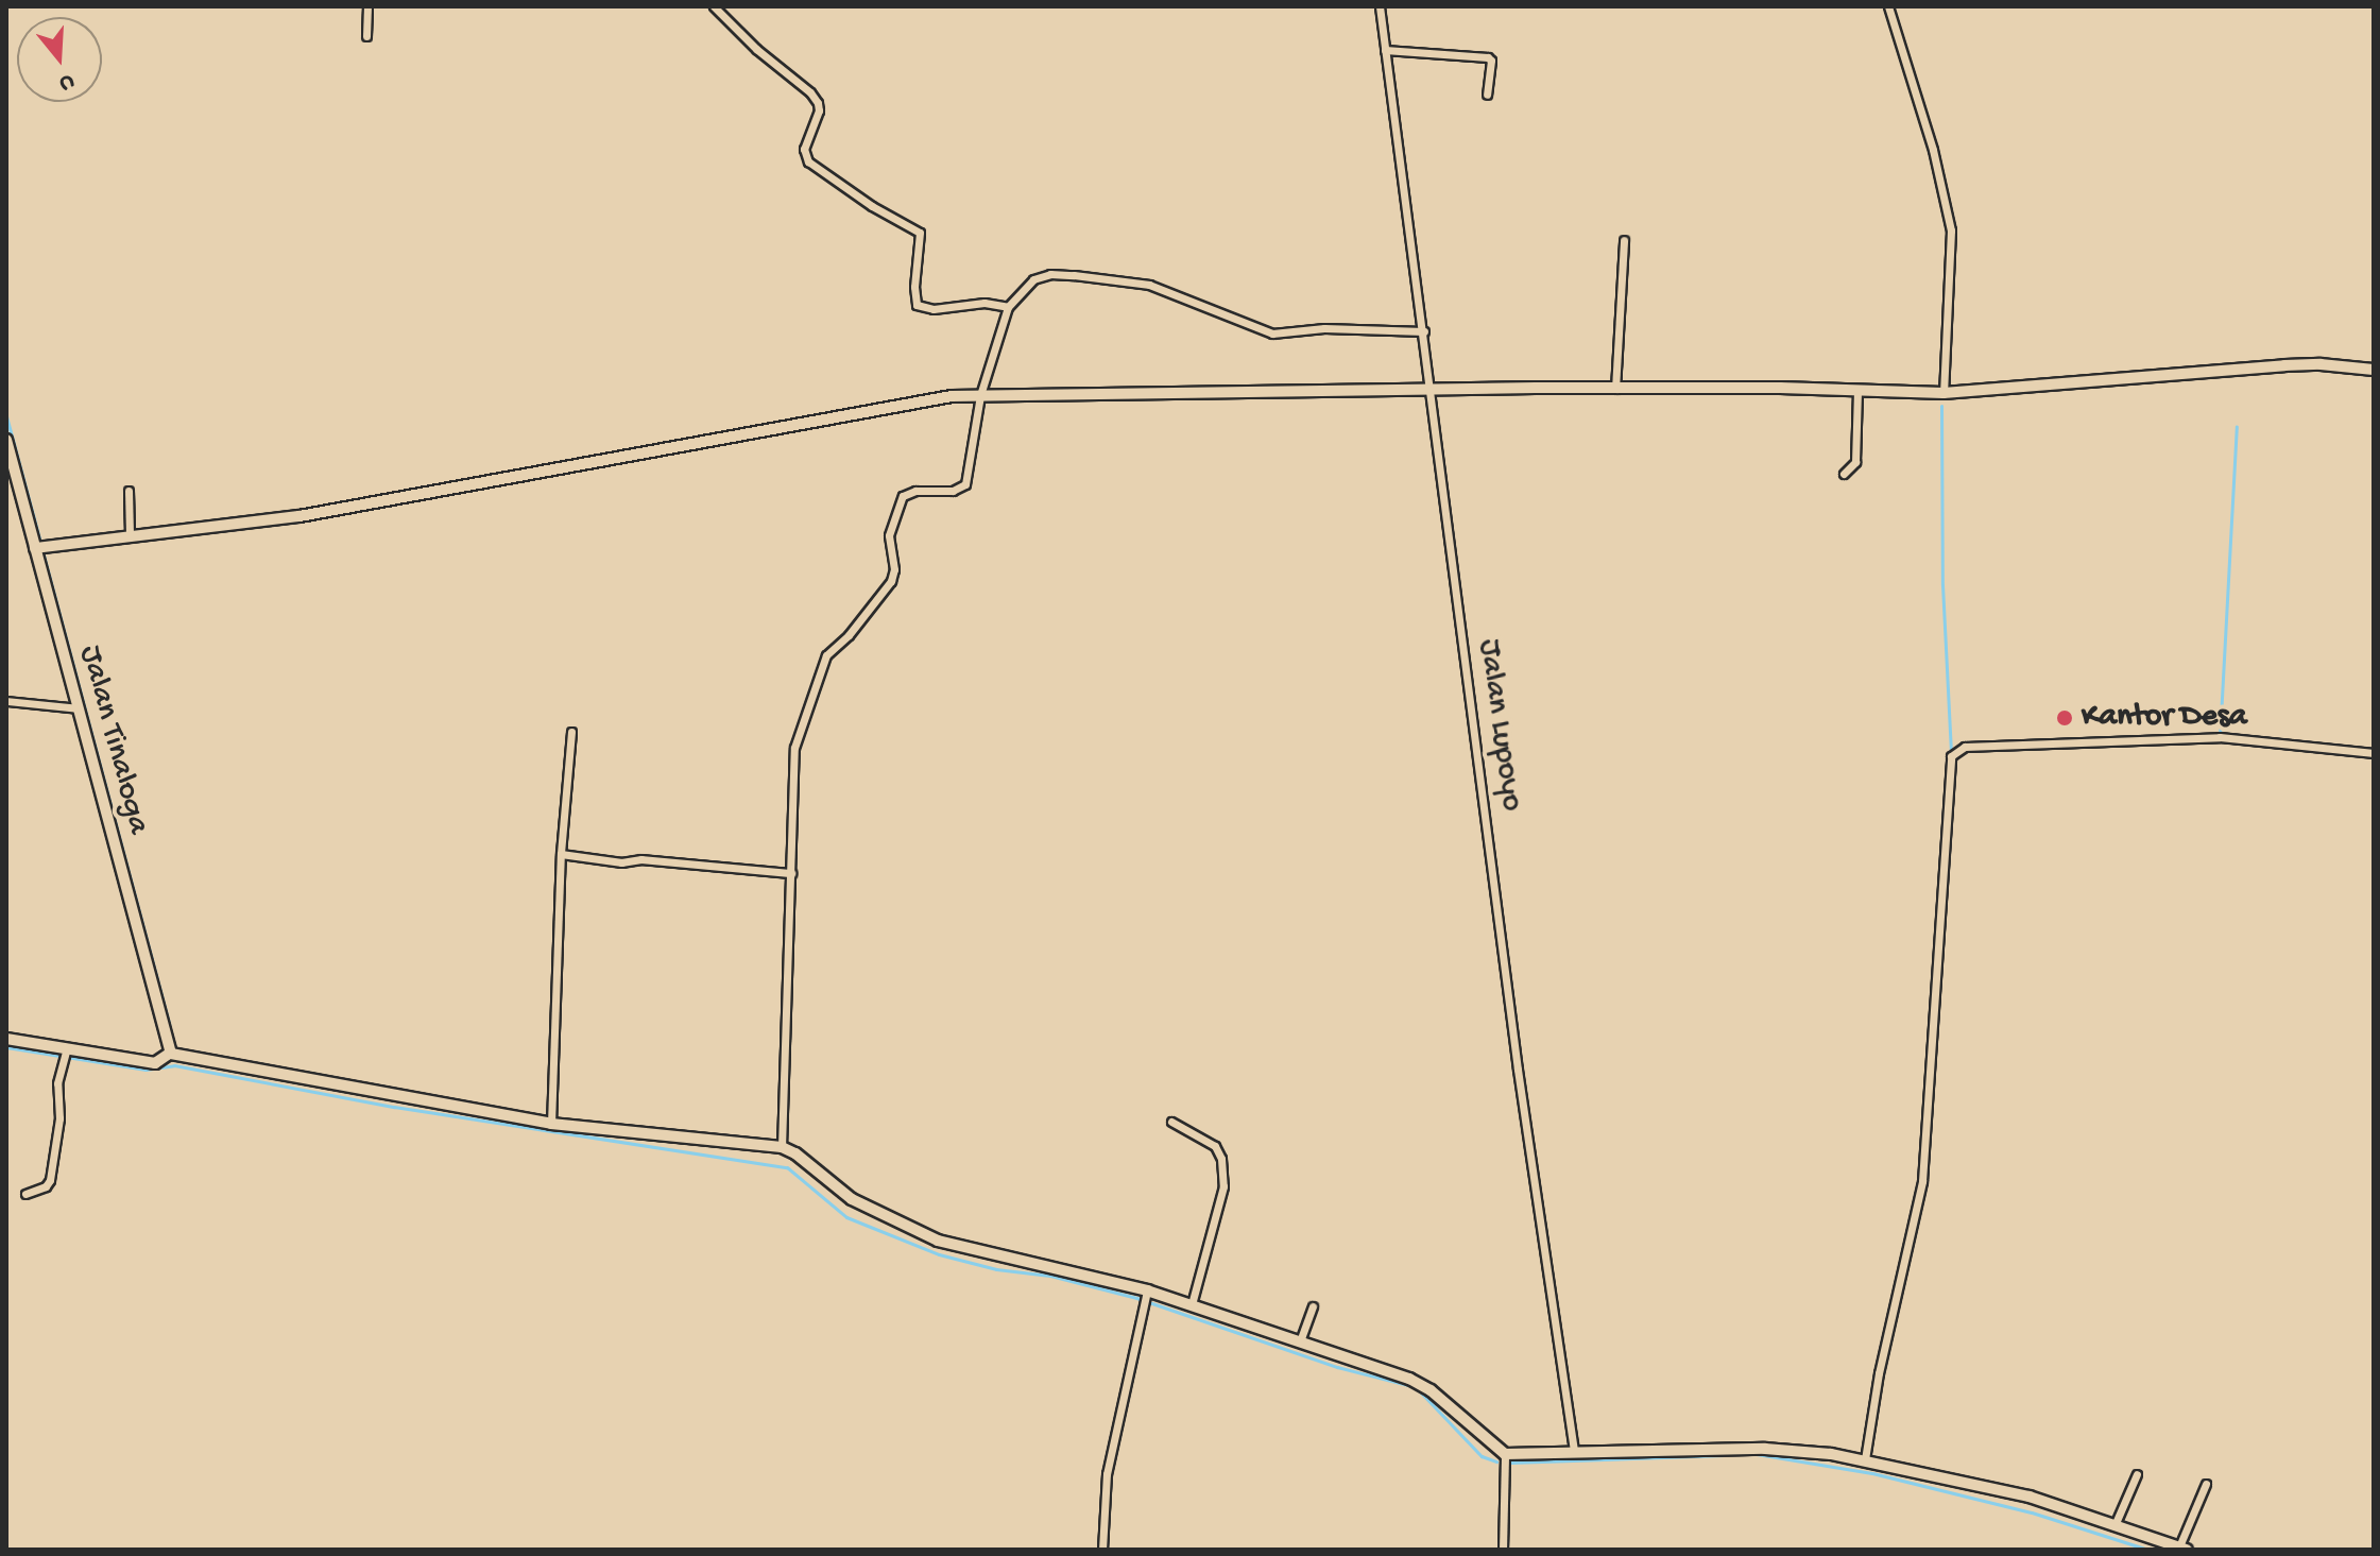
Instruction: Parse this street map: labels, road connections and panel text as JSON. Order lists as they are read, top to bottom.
{
  "streets": {
    "street": ["Jalan Lupoyo", "Jalan Tinaloga"]
  },
  "places": ["Kantor Desa"],
  "north": "bottom"
}
